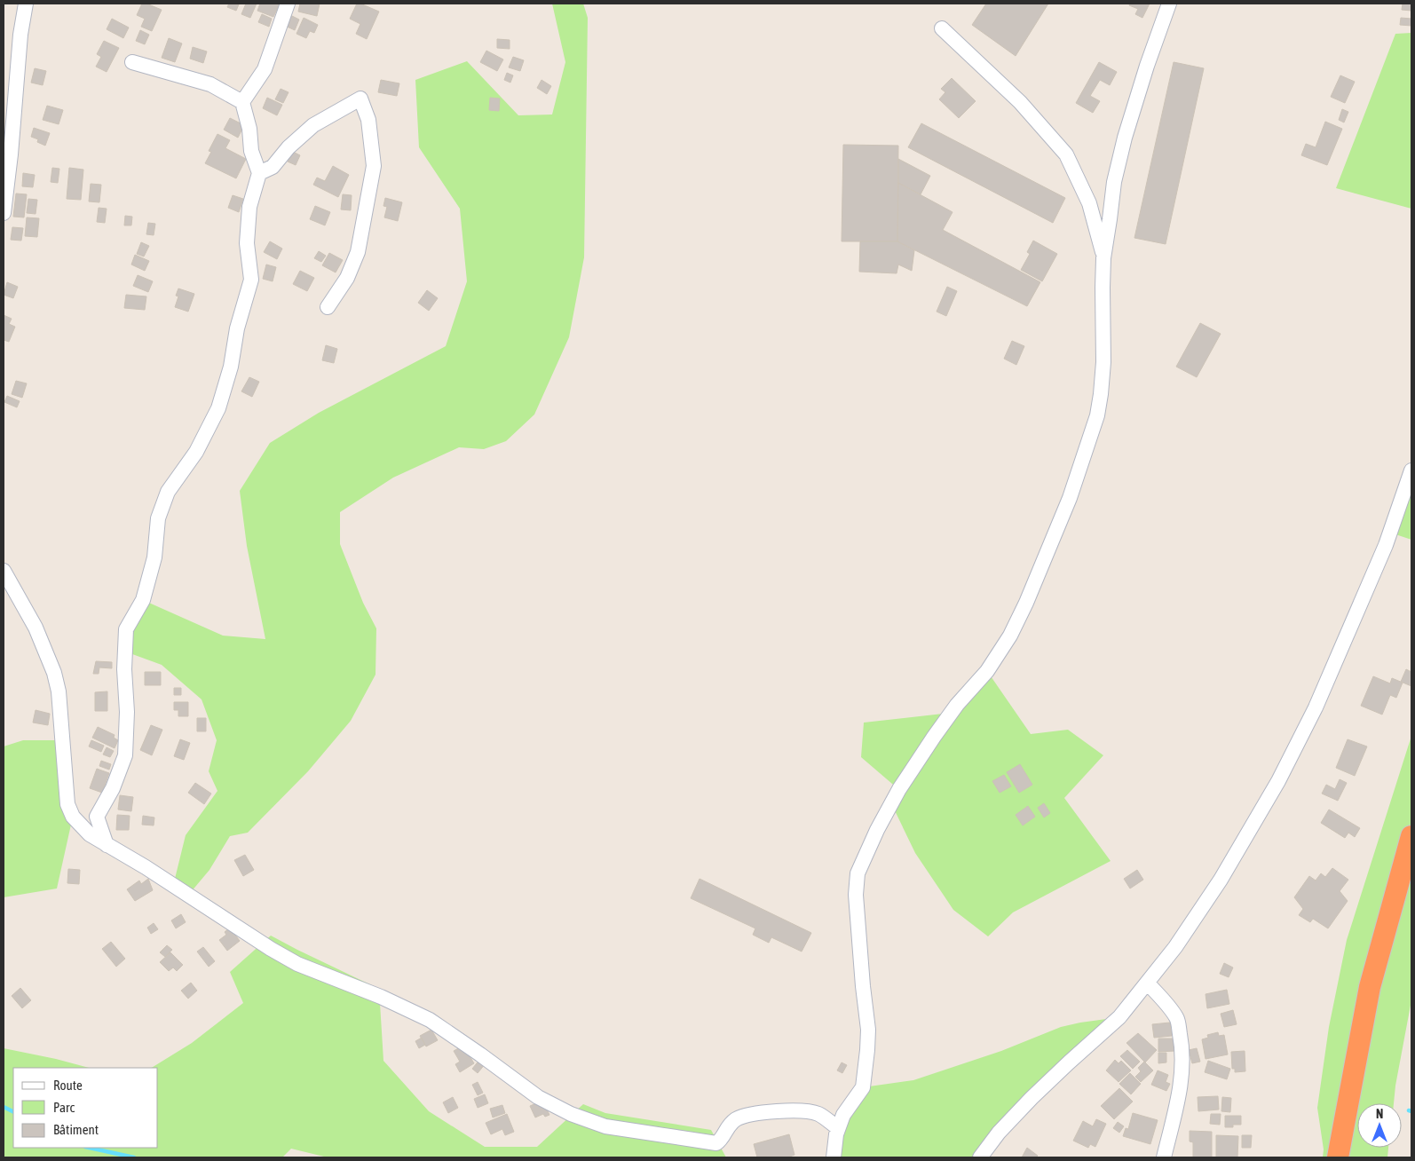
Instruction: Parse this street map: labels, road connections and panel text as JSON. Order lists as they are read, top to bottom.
{
  "legend": ["Route", "Parc", "Bâtiment"],
  "north": "top"
}
